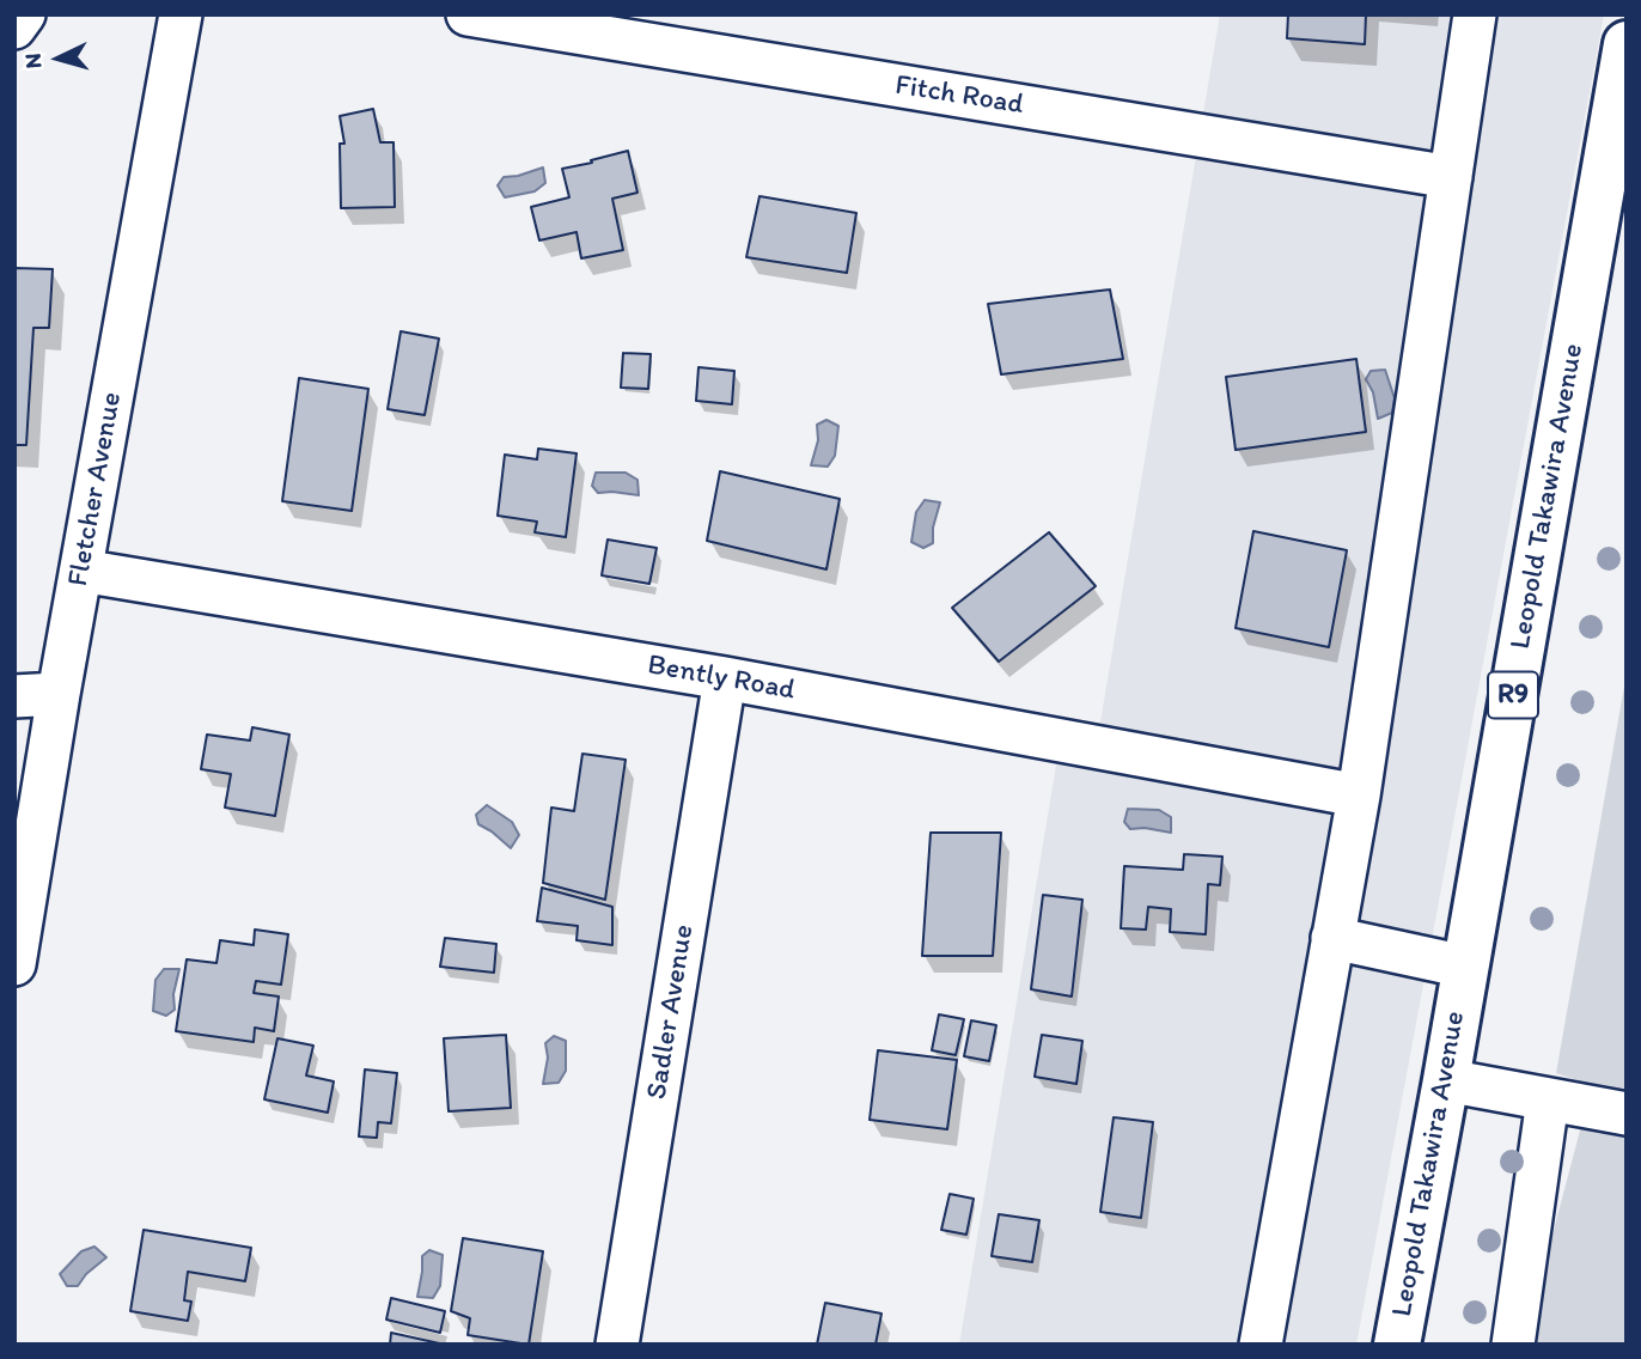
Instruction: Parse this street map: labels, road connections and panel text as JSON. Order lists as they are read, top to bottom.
{
  "streets": {
    "highway": ["Leopold Takawira Avenue", "R9"],
    "street": [
      "Fitch Road",
      "Fletcher Avenue",
      "Bently Road",
      "Sadler Avenue"
    ]
  },
  "crossings": [
    ["Fletcher Avenue", "Bently Road"],
    ["Bently Road", "Sadler Avenue"]
  ],
  "north": "left"
}
